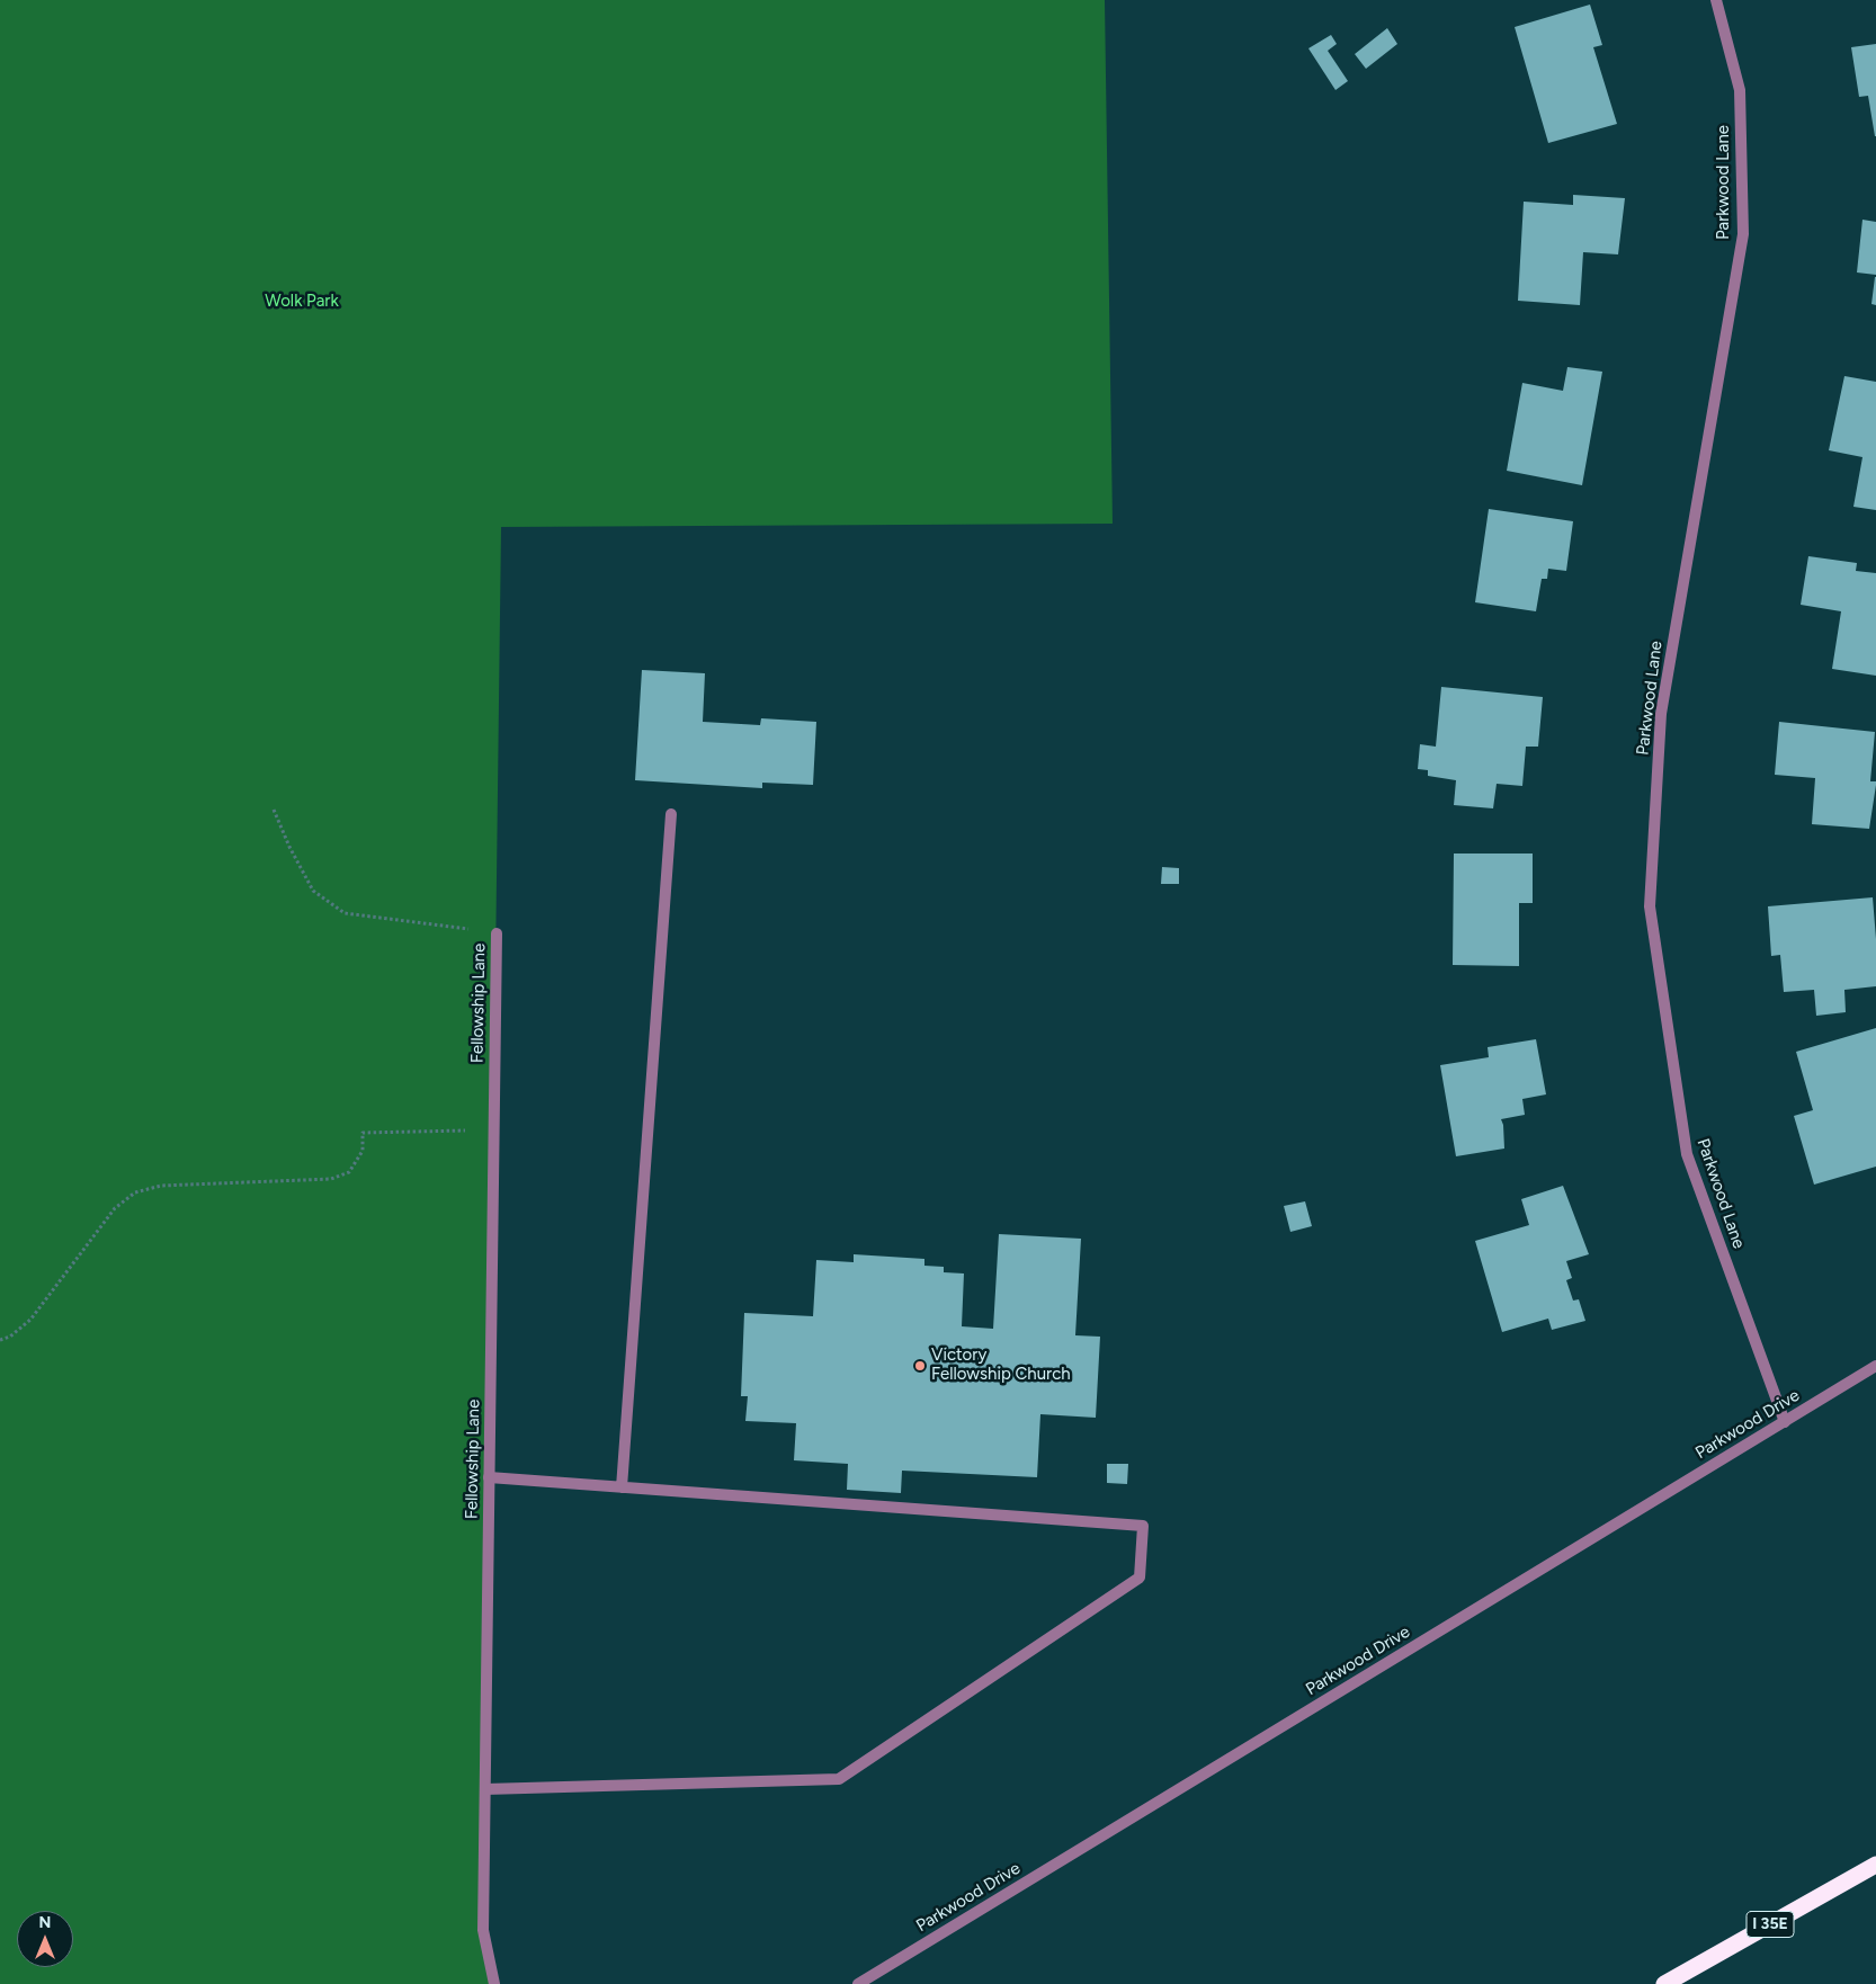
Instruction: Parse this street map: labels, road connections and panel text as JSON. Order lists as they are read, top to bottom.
{
  "streets": {
    "highway": ["I 35E"],
    "street": ["Parkwood Lane", "Fellowship Lane", "Parkwood Drive"]
  },
  "crossings": [
    ["Parkwood Lane", "Parkwood Drive"]
  ],
  "parks": ["Wolk Park"],
  "places": ["Victory Fellowship Church"],
  "north": "top"
}
